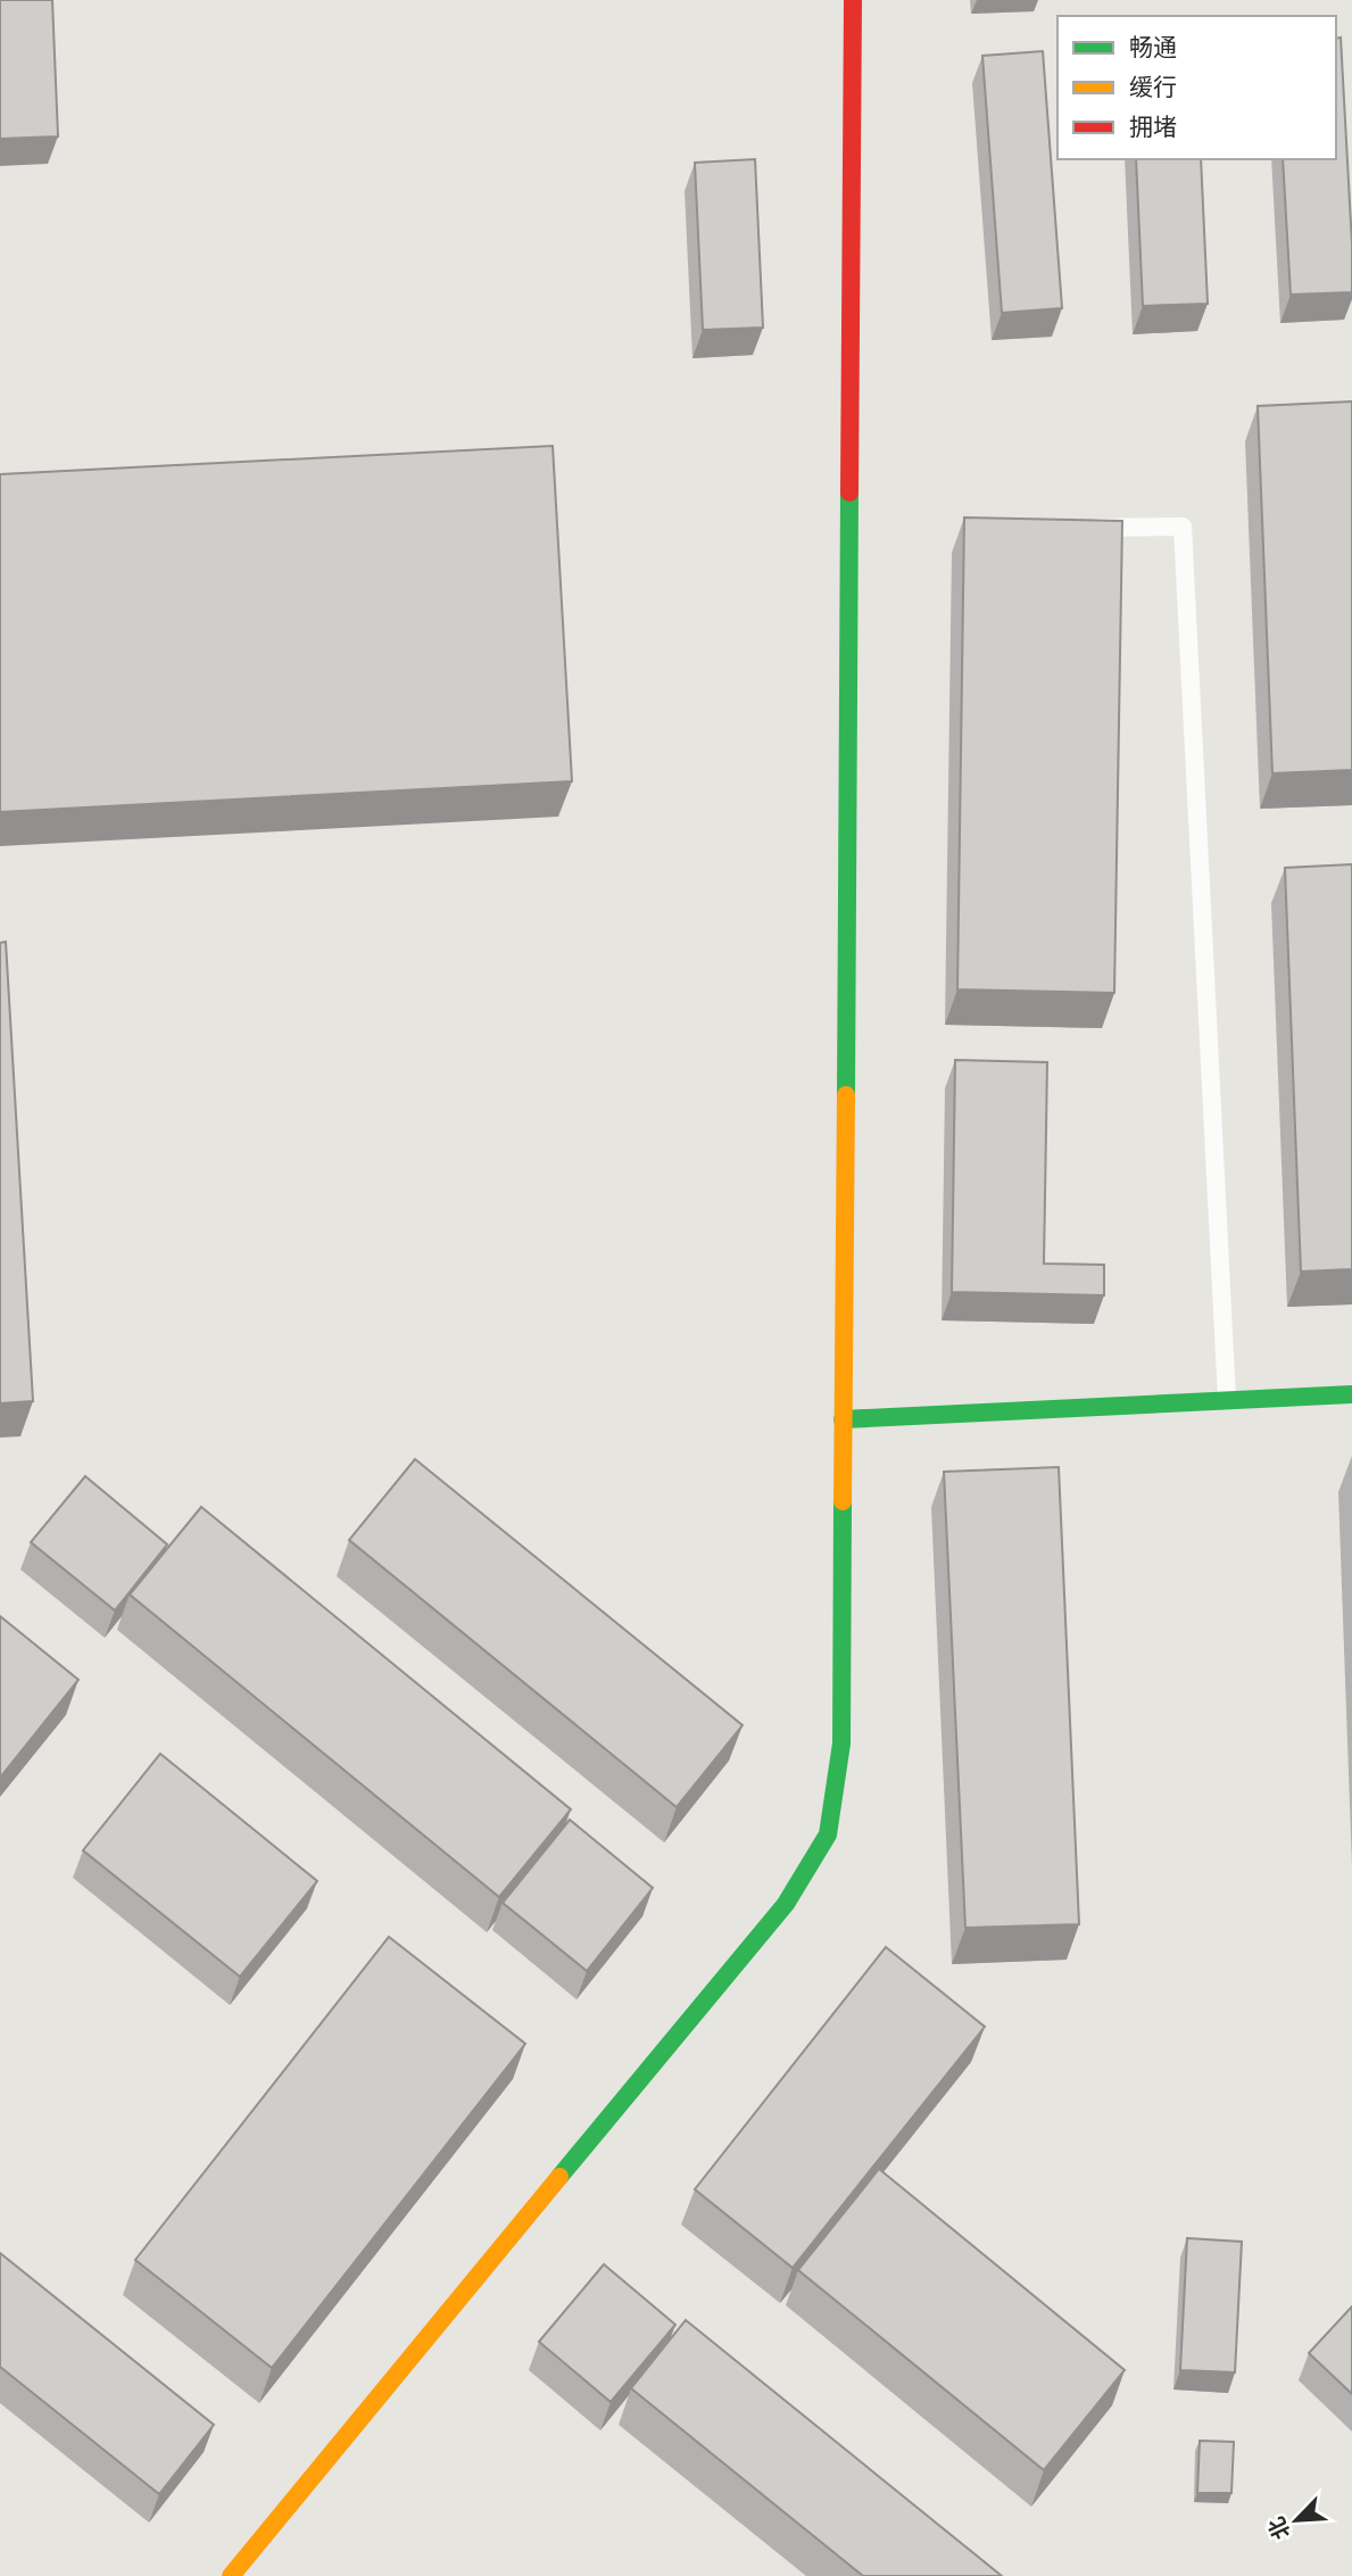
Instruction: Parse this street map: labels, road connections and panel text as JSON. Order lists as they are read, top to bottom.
{
  "legend": ["畅通", "缓行", "拥堵"],
  "north": "bottom left"
}
